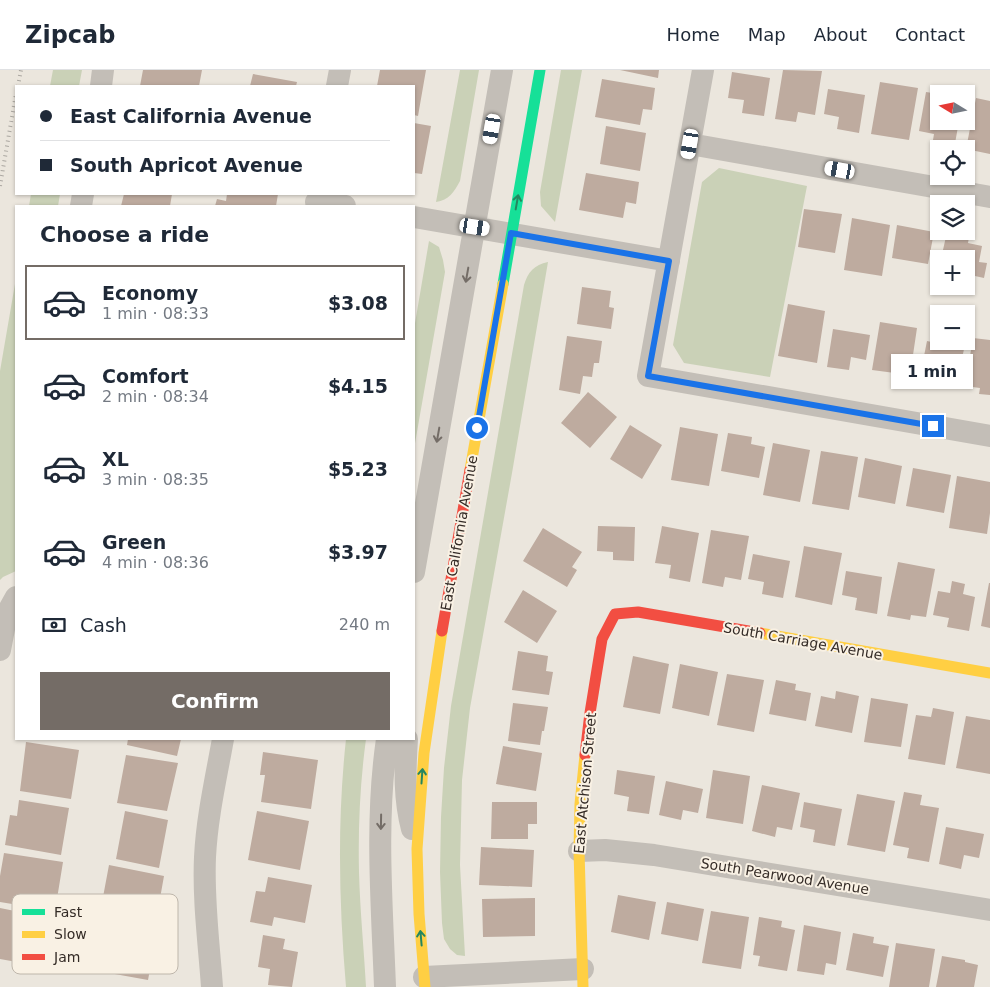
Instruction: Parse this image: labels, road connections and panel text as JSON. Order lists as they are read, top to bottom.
{
  "streets": {
    "street": [
      "East California Avenue",
      "South Carriage Avenue",
      "East Atchison Street",
      "South Pearwood Avenue"
    ]
  },
  "crossings": [
    ["South Carriage Avenue", "East Atchison Street"],
    ["East Atchison Street", "South Pearwood Avenue"]
  ],
  "legend": ["Fast", "Slow", "Jam"],
  "north": "left",
  "page": {
    "header": "Zipcab",
    "nav": [
      "Home",
      "Map",
      "About",
      "Contact"
    ],
    "map_buttons": ["+", "−"],
    "banner": ["East California Avenue", "South Apricot Avenue"],
    "heading": "Choose a ride",
    "list": [
      {
        "name": "Economy",
        "note": "1 min · 08:33",
        "value": "$3.08"
      },
      {
        "name": "Comfort",
        "note": "2 min · 08:34",
        "value": "$4.15"
      },
      {
        "name": "XL",
        "note": "3 min · 08:35",
        "value": "$5.23"
      },
      {
        "name": "Green",
        "note": "4 min · 08:36",
        "value": "$3.97"
      }
    ],
    "bubble": "1 min",
    "pay": ["Cash", "240 m"],
    "buttons": "Confirm"
  }
}
